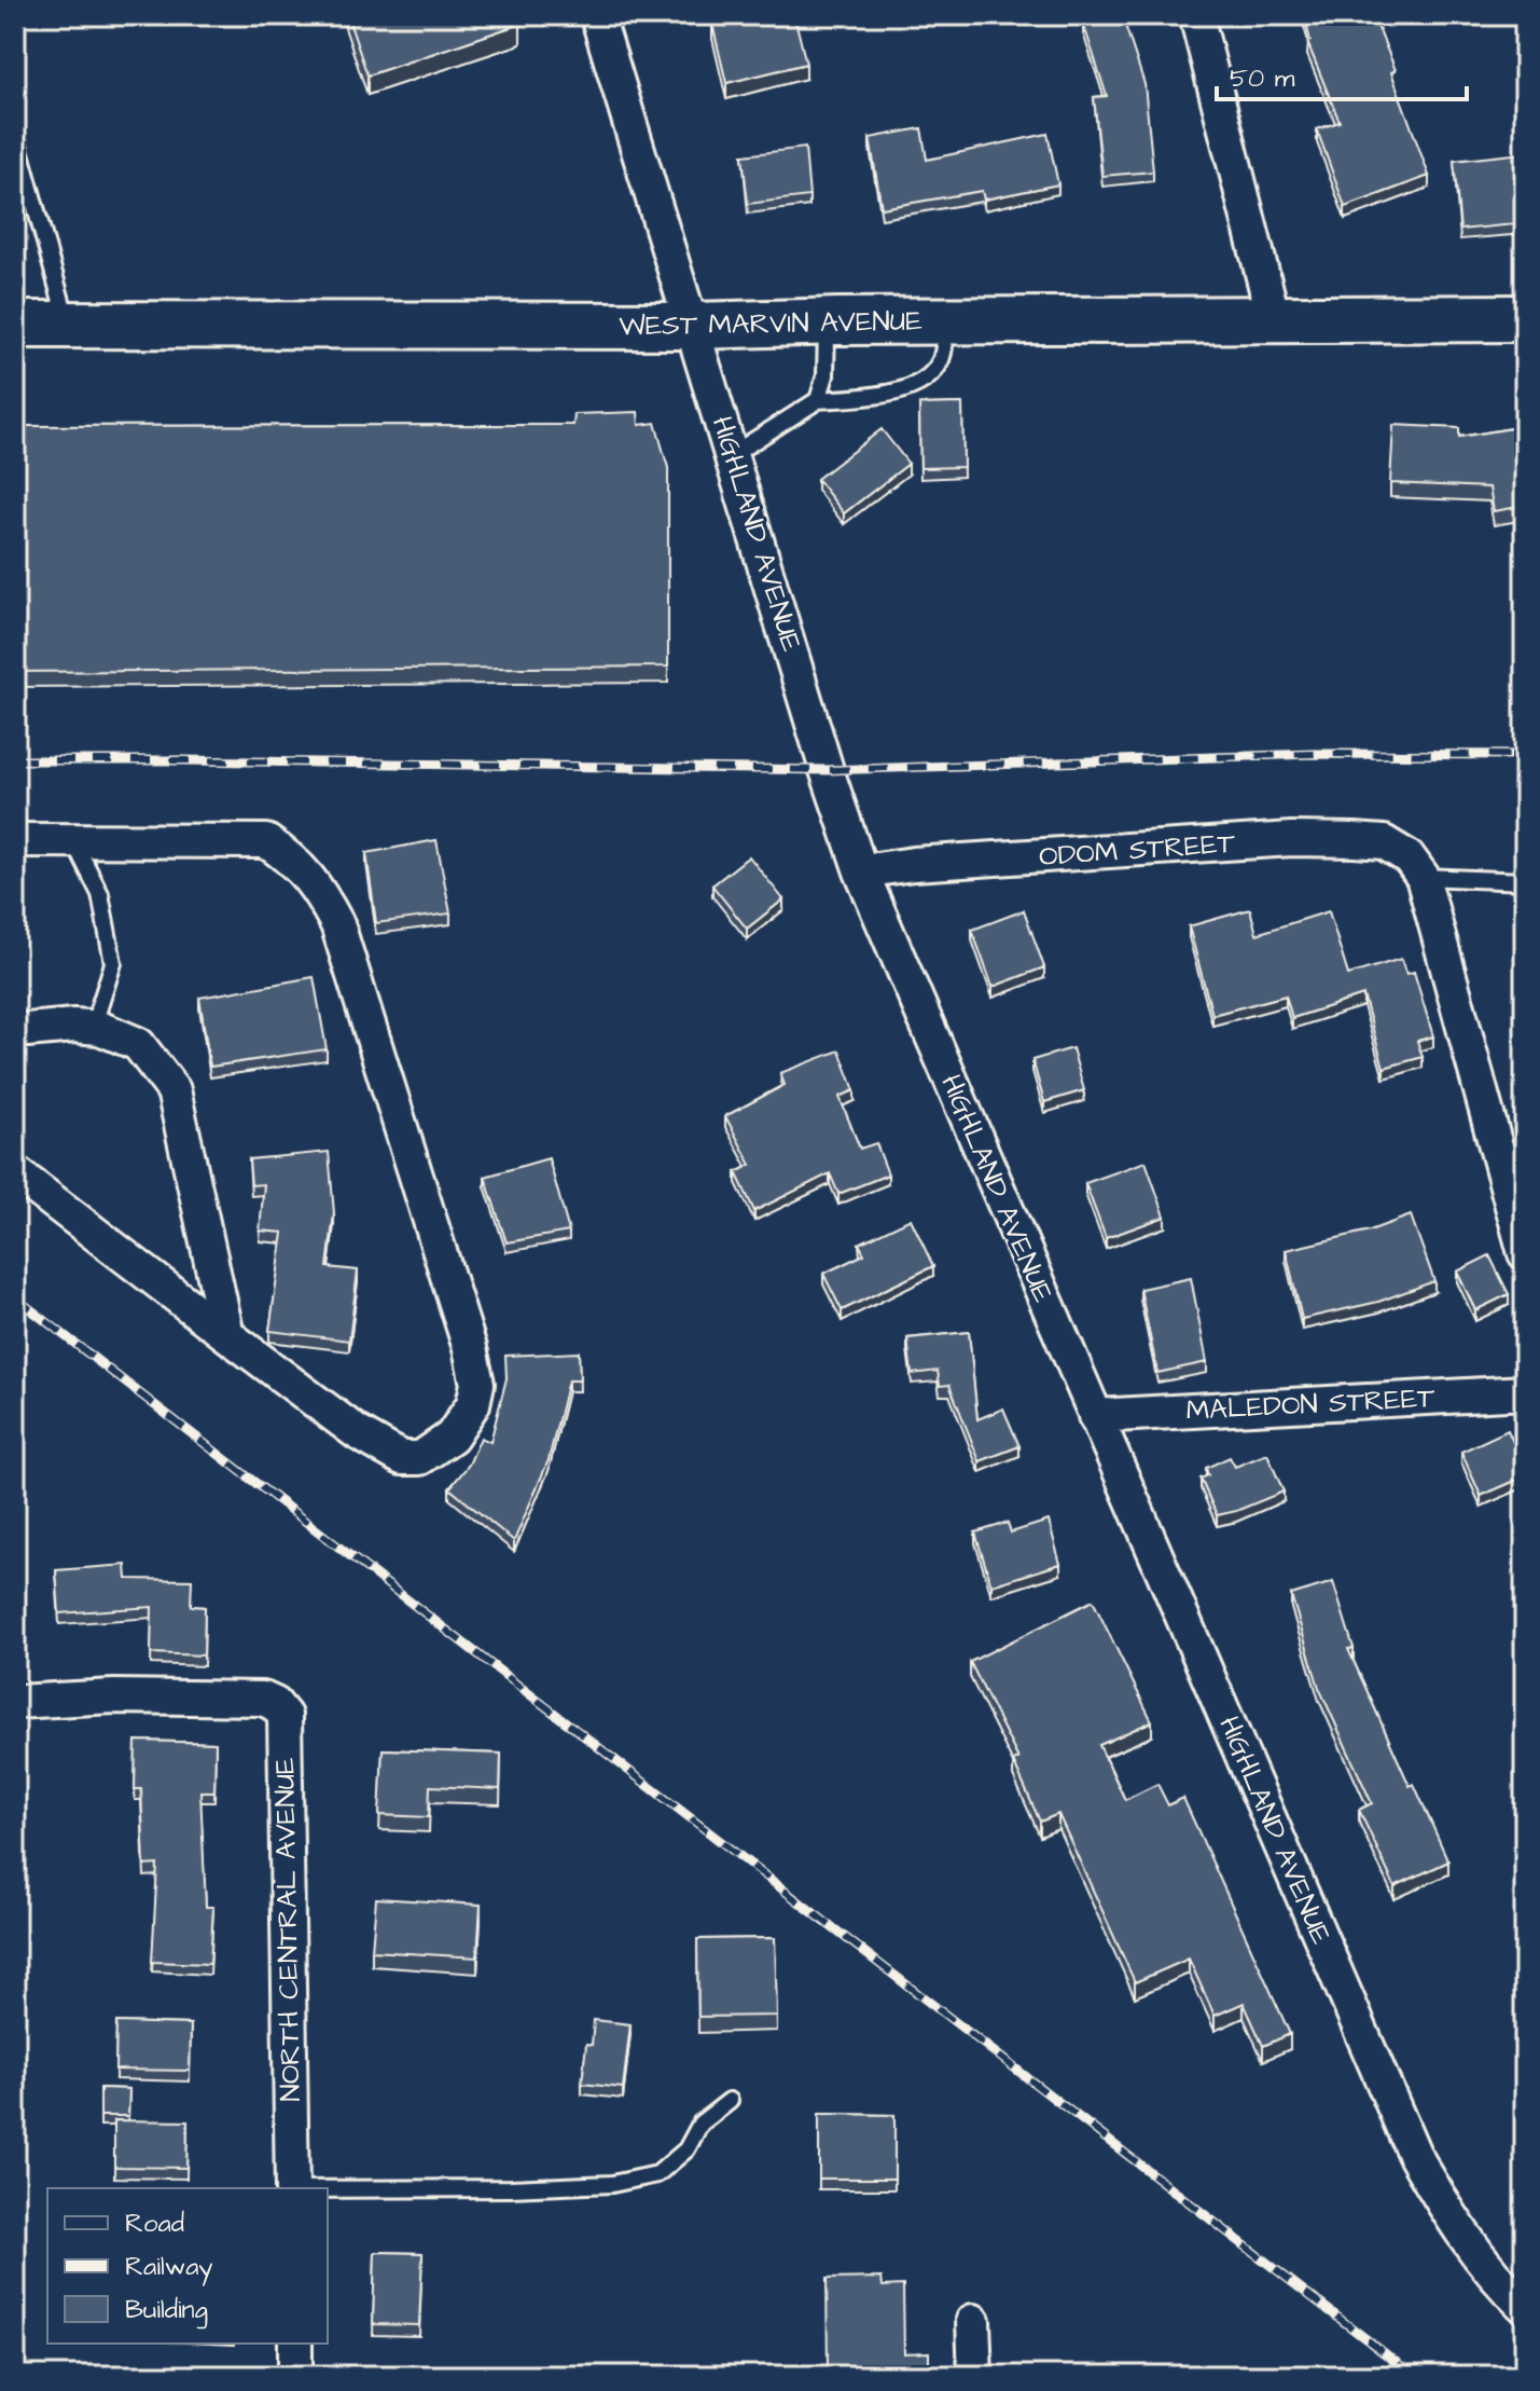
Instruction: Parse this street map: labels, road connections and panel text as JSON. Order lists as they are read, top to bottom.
{
  "streets": {
    "street": [
      "WEST MARVIN AVENUE",
      "HIGHLAND AVENUE",
      "ODOM STREET",
      "MALEDON STREET",
      "NORTH CENTRAL AVENUE"
    ]
  },
  "crossings": [
    ["WEST MARVIN AVENUE", "HIGHLAND AVENUE"],
    ["HIGHLAND AVENUE", "ODOM STREET"],
    ["HIGHLAND AVENUE", "MALEDON STREET"]
  ],
  "legend": ["Road", "Railway", "Building"],
  "scale_bar": "50 m"
}
